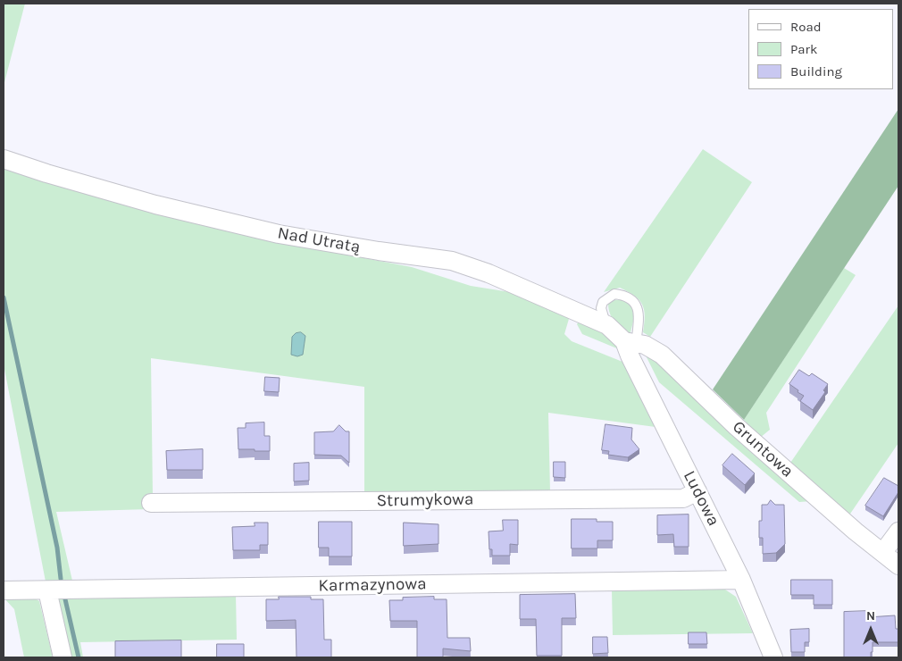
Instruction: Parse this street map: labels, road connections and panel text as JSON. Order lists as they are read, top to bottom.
{
  "streets": {
    "street": [
      "Nad Utratą",
      "Gruntowa",
      "Ludowa",
      "Strumykowa",
      "Karmazynowa"
    ]
  },
  "crossings": [
    ["Nad Utratą", "Gruntowa"],
    ["Nad Utratą", "Ludowa"],
    ["Gruntowa", "Ludowa"],
    ["Ludowa", "Strumykowa"],
    ["Ludowa", "Karmazynowa"]
  ],
  "legend": ["Road", "Park", "Building"],
  "north": "top"
}
